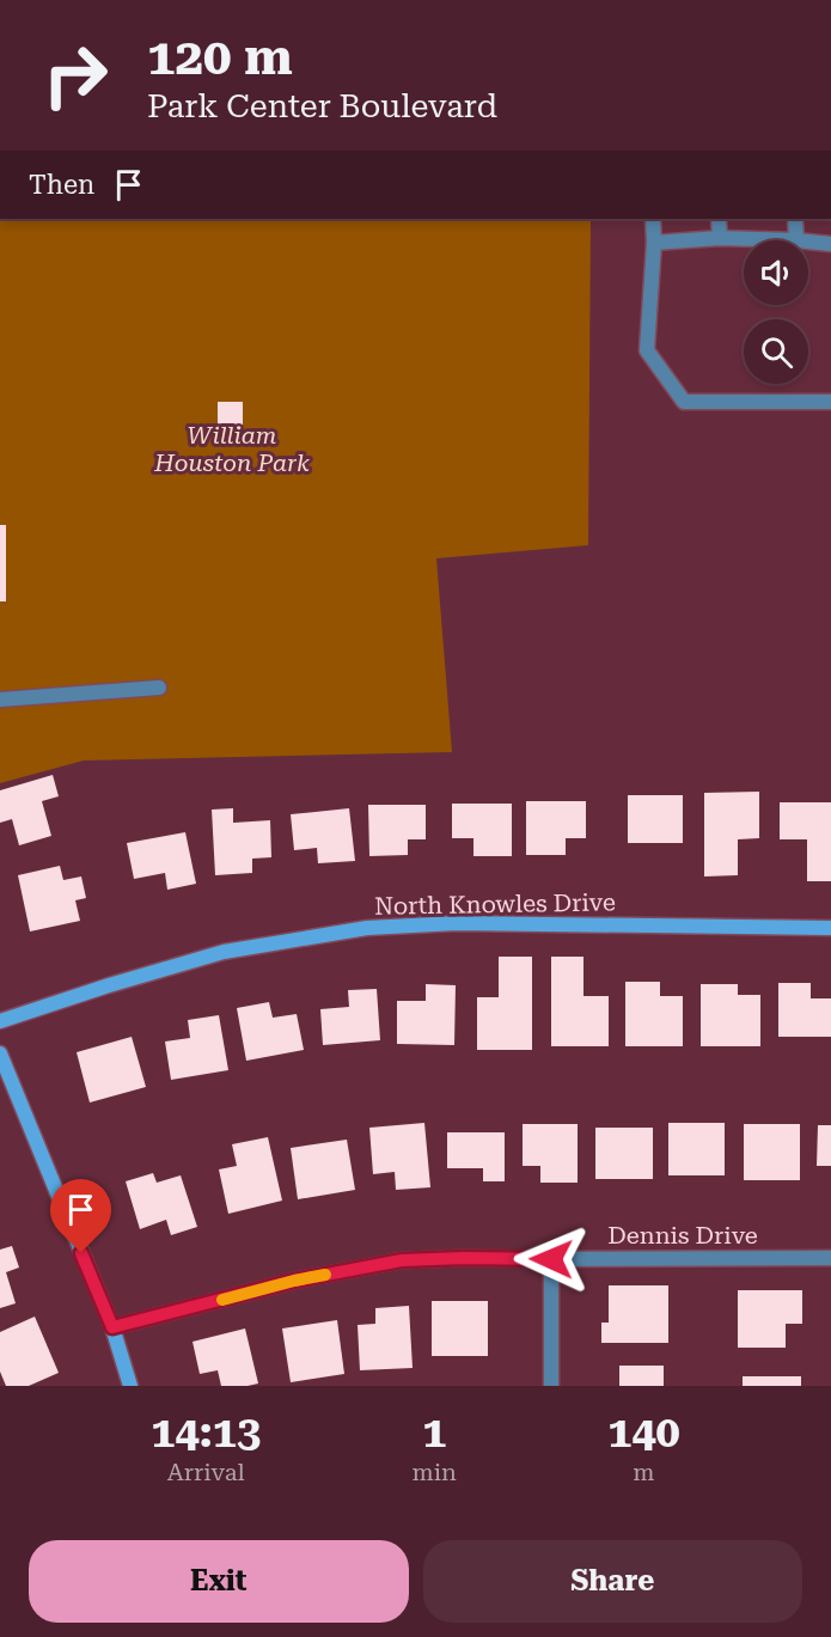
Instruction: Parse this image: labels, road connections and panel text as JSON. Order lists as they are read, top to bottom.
{
  "streets": {
    "street": ["North Knowles Drive", "Dennis Drive"]
  },
  "parks": ["William Houston Park"],
  "page": {
    "turn": ["120 m", "Park Center Boulevard"],
    "then": "Then",
    "eta": [
      "14:13",
      "Arrival",
      "1",
      "min",
      "140",
      "m"
    ],
    "buttons": ["Exit", "Share"]
  }
}
